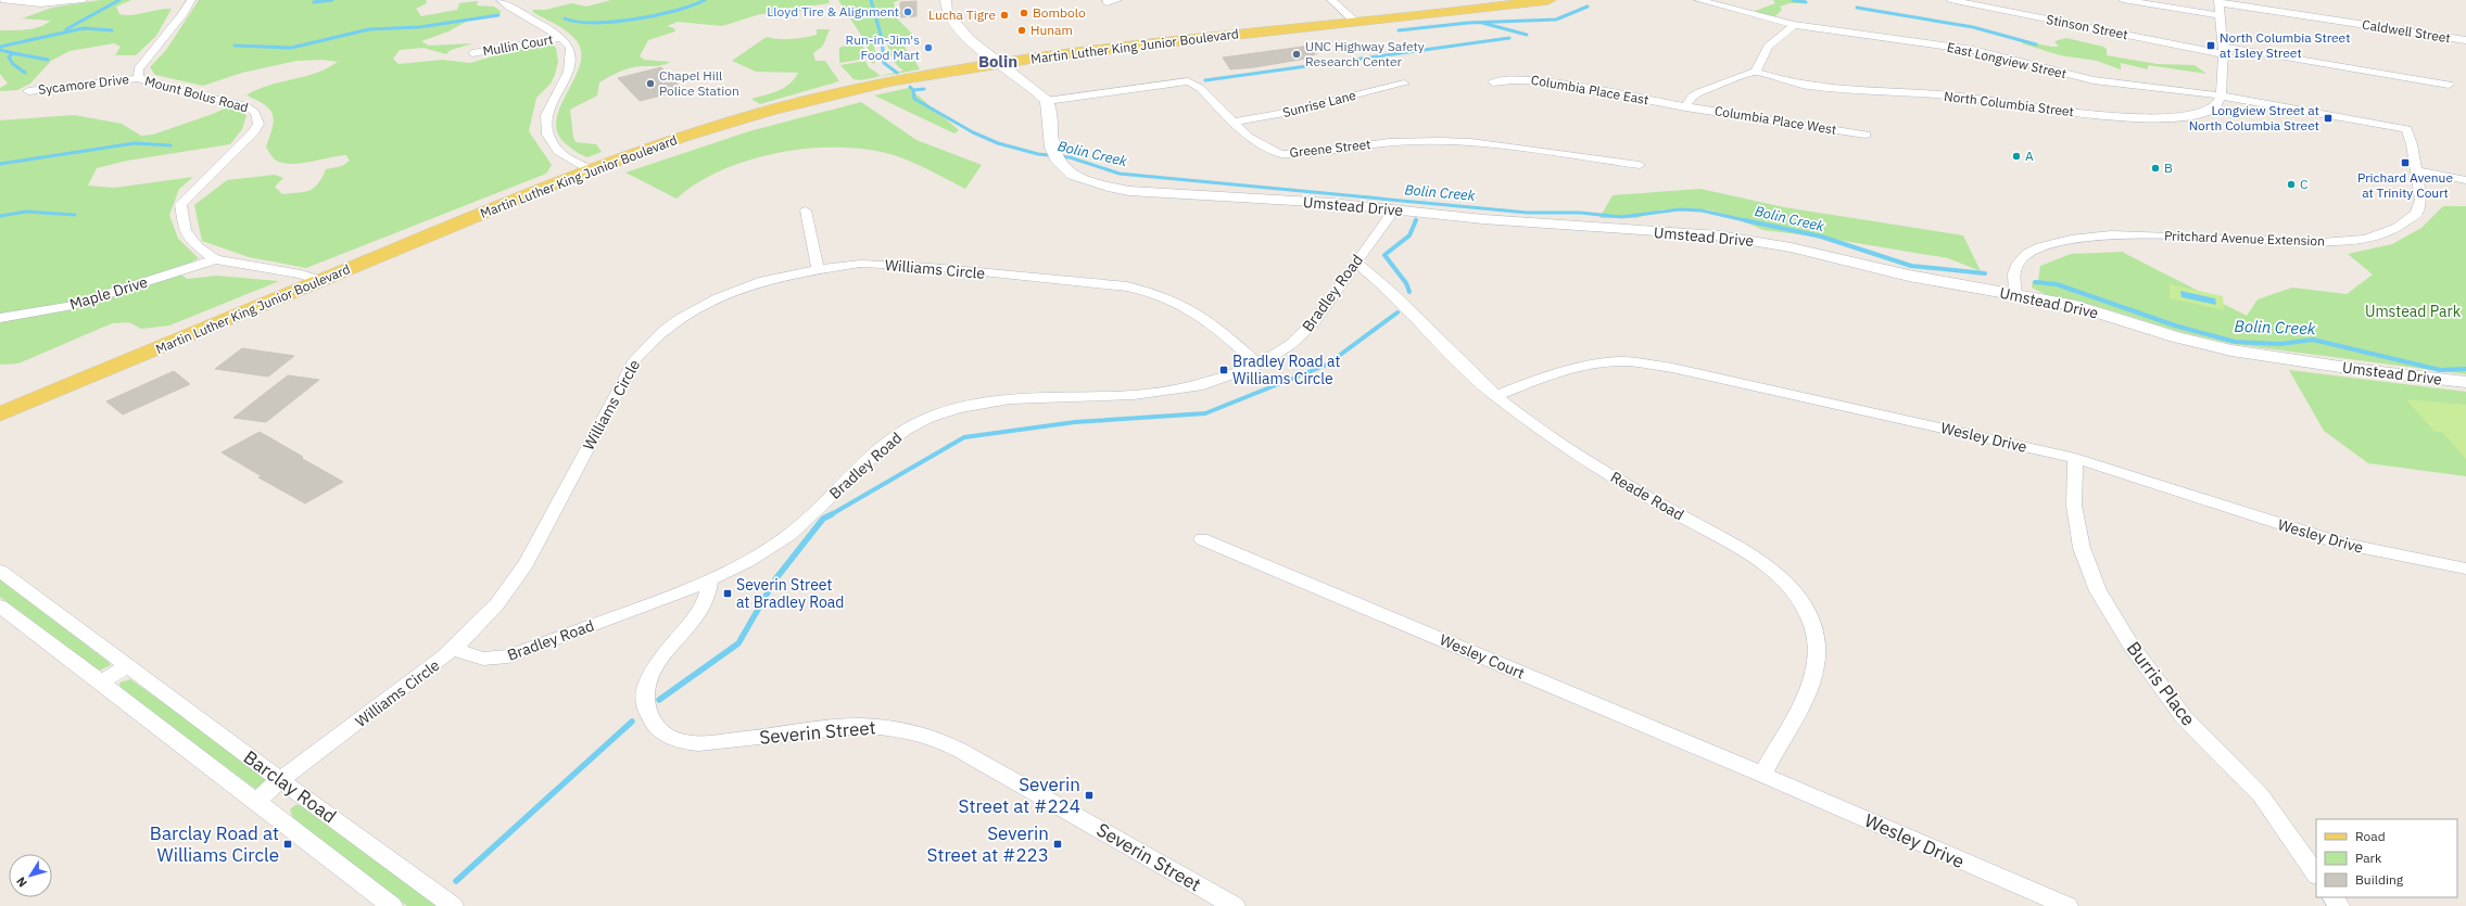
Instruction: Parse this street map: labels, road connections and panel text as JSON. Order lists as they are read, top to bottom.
{
  "streets": {
    "main road": ["Martin Luther King Junior Boulevard"],
    "street": [
      "Stinson Street",
      "Caldwell Street",
      "Mullin Court",
      "East Longview Street",
      "Sycamore Drive",
      "Columbia Place East",
      "Mount Bolus Road",
      "Sunrise Lane",
      "North Columbia Street",
      "Columbia Place West",
      "Greene Street",
      "Umstead Drive",
      "Pritchard Avenue Extension",
      "Williams Circle",
      "Maple Drive",
      "Bradley Road",
      "Wesley Drive",
      "Reade Road",
      "Wesley Court",
      "Burris Place",
      "Severin Street",
      "Barclay Road"
    ]
  },
  "crossings": [
    ["Martin Luther King Junior Boulevard", "Mount Bolus Road"],
    ["East Longview Street", "North Columbia Street"],
    ["East Longview Street", "Pritchard Avenue Extension"],
    ["Sycamore Drive", "Mount Bolus Road"],
    ["Columbia Place East", "Columbia Place West"],
    ["Mount Bolus Road", "Maple Drive"],
    ["Sunrise Lane", "Greene Street"],
    ["Greene Street", "Umstead Drive"],
    ["Umstead Drive", "Pritchard Avenue Extension"],
    ["Umstead Drive", "Bradley Road"],
    ["Williams Circle", "Bradley Road"],
    ["Williams Circle", "Barclay Road"],
    ["Bradley Road", "Reade Road"],
    ["Bradley Road", "Severin Street"],
    ["Wesley Drive", "Reade Road"],
    ["Wesley Drive", "Wesley Court"],
    ["Wesley Drive", "Burris Place"],
    ["Reade Road", "Wesley Court"]
  ],
  "districts": ["Bolin"],
  "water": ["Bolin Creek"],
  "parks": ["Umstead Park"],
  "places": {
    "other": [
      "Lloyd Tire & Alignment",
      "Bombolo",
      "Lucha Tigre",
      "Hunam",
      "Run-in-Jim's Food Mart",
      "UNC Highway Safety Research Center",
      "Chapel Hill Police Station",
      "A",
      "B",
      "C"
    ],
    "transit": [
      "North Columbia Street at Isley Street",
      "Longview Street at North Columbia Street",
      "Prichard Avenue at Trinity Court",
      "Bradley Road at Williams Circle",
      "Severin Street at Bradley Road",
      "Severin Street at #224",
      "Barclay Road at Williams Circle",
      "Severin Street at #223"
    ]
  },
  "legend": ["Road", "Park", "Building"],
  "north": "bottom left"
}
